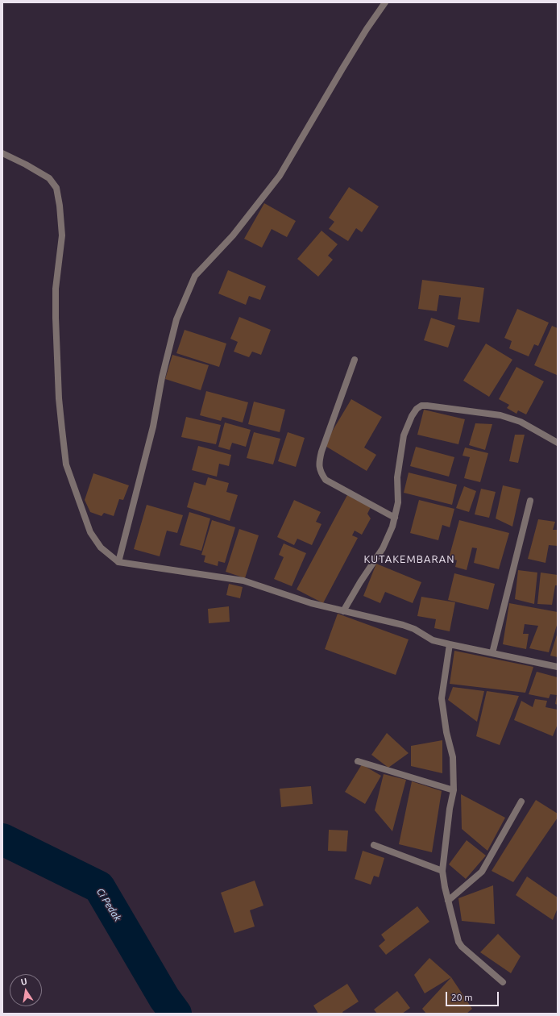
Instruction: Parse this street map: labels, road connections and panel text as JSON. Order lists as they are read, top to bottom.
{
  "districts": ["KUTAKEMBARAN"],
  "water": ["Ci Pedak"],
  "scale_bar": "20 m",
  "north": "top"
}
